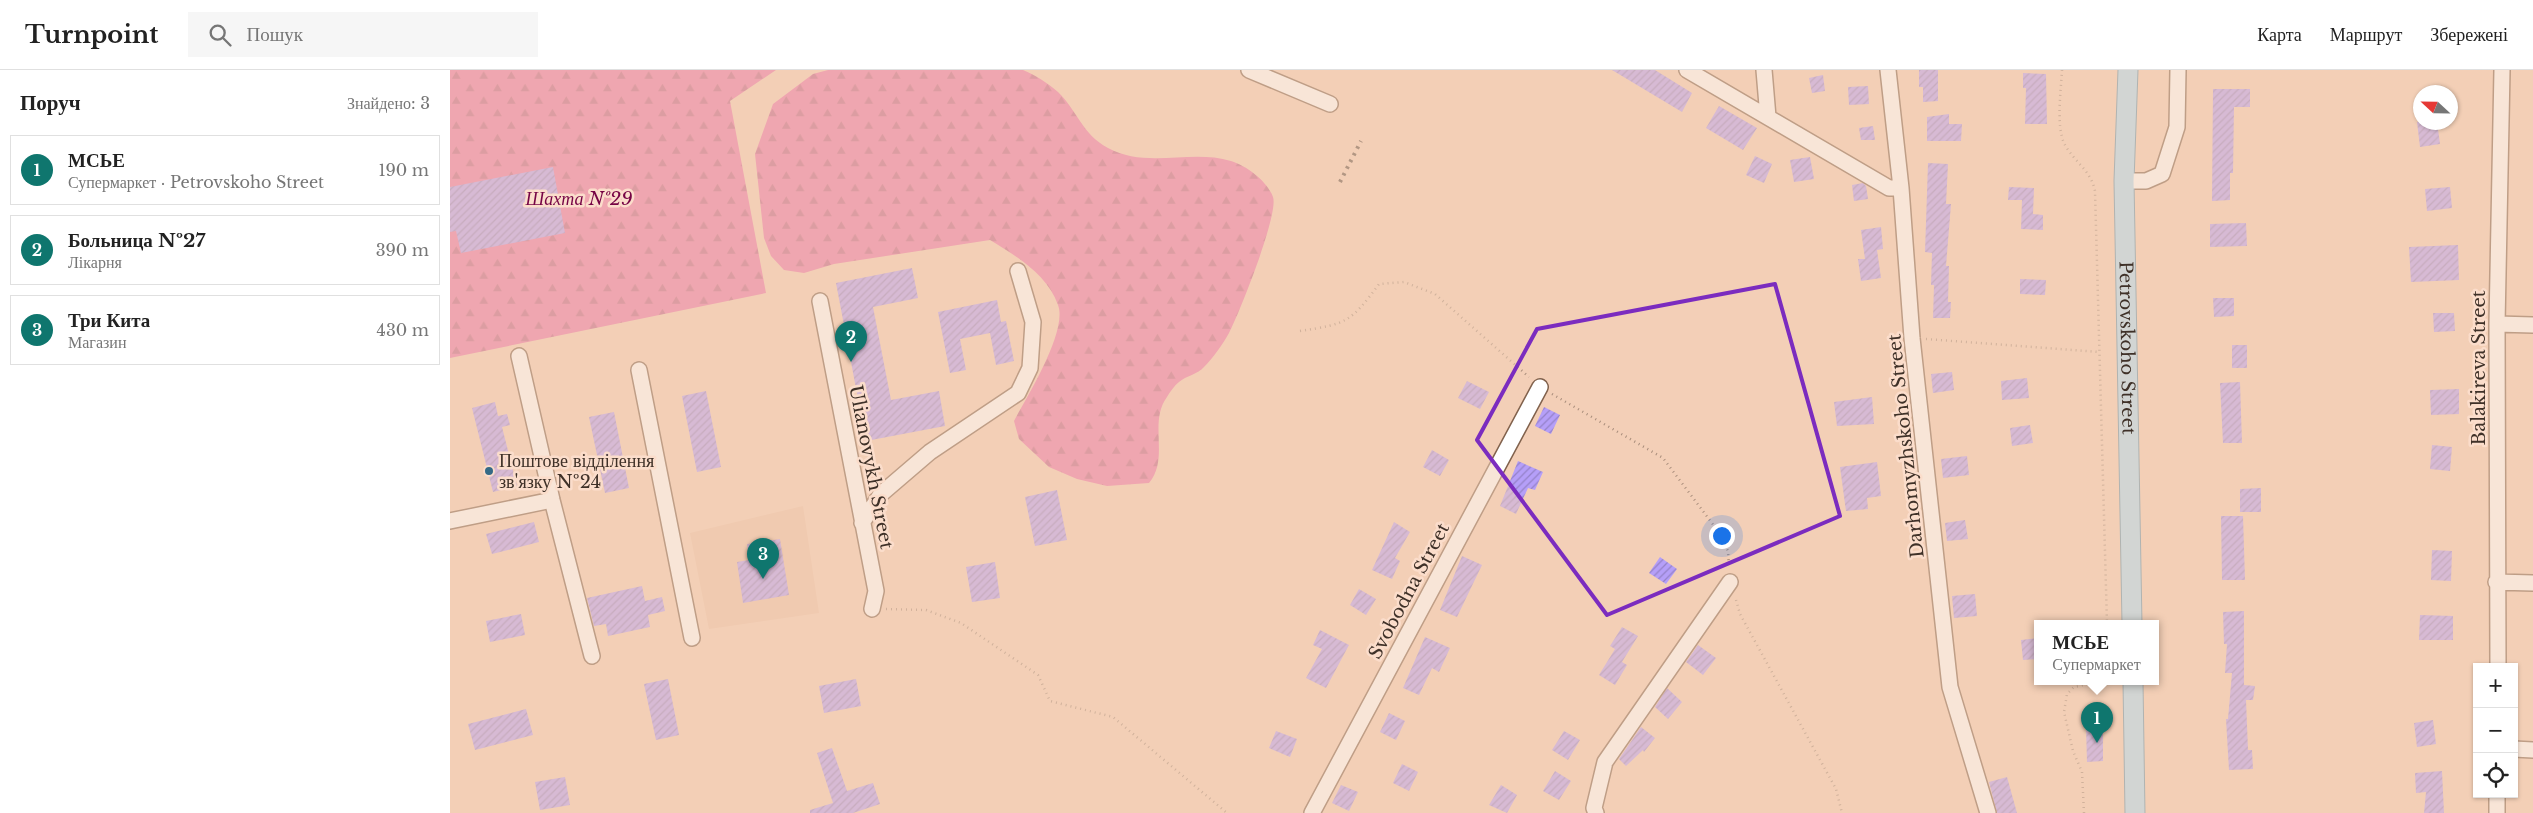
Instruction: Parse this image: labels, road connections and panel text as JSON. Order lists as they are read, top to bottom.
{
  "streets": {
    "main road": ["Petrovskoho Street"],
    "street": [
      "Balakireva Street",
      "Darhomyzhskoho Street",
      "Ulianovykh Street",
      "Svobodna Street"
    ]
  },
  "parks": ["Шахта №29"],
  "places": ["Поштове відділення зв'язку №24"],
  "north": "left",
  "page": {
    "header": "Turnpoint",
    "search": "Пошук",
    "nav": ["Карта", "Маршрут", "Збережені"],
    "heading": ["Поруч", "Знайдено: 3"],
    "list": [
      {
        "mark": "1",
        "name": "МСЬЕ",
        "note": "Супермаркет · Petrovskoho Street",
        "value": "190 m"
      },
      {
        "mark": "2",
        "name": "Больница №27",
        "note": "Лікарня",
        "value": "390 m"
      },
      {
        "mark": "3",
        "name": "Три Кита",
        "note": "Магазин",
        "value": "430 m"
      }
    ],
    "pins": ["2", "3", "1"],
    "popup": ["МСЬЕ", "Супермаркет"],
    "map_buttons": ["+", "−"]
  }
}
